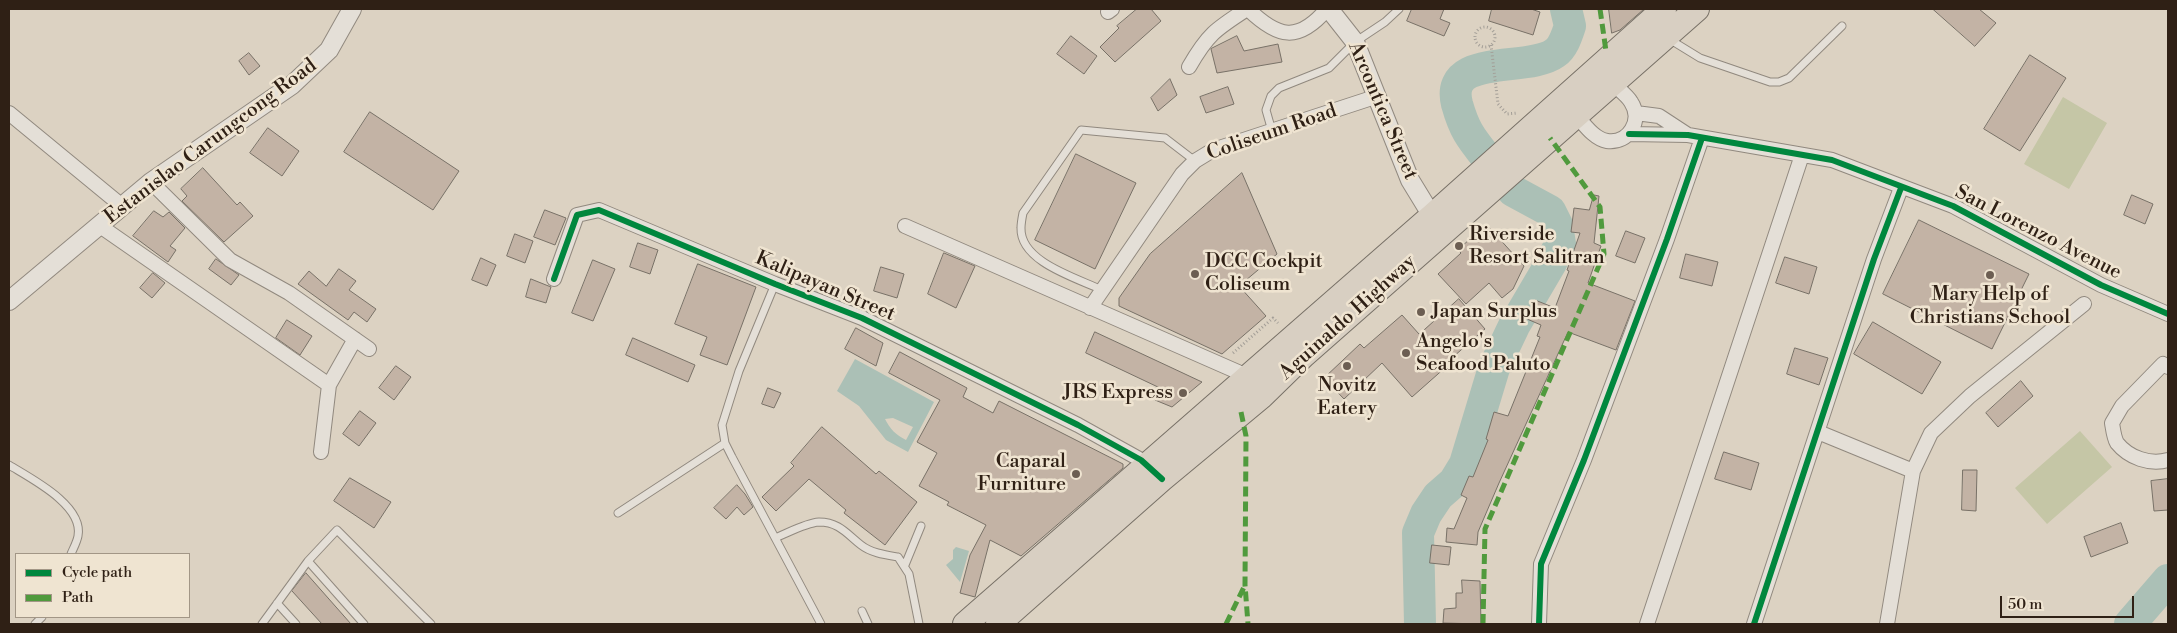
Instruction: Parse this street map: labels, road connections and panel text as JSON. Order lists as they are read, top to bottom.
{
  "streets": {
    "highway": ["Aguinaldo Highway"],
    "street": [
      "Arcontica Street",
      "Coliseum Road",
      "Estanislao Carungcong Road",
      "San Lorenzo Avenue",
      "Kalipayan Street"
    ]
  },
  "crossings": [
    ["Arcontica Street", "Coliseum Road"],
    ["Arcontica Street", "Aguinaldo Highway"],
    ["San Lorenzo Avenue", "Aguinaldo Highway"],
    ["Kalipayan Street", "Aguinaldo Highway"]
  ],
  "places": [
    "Riverside Resort Salitran",
    "DCC Cockpit Coliseum",
    "Mary Help of Christians School",
    "Japan Surplus",
    "Angelo's Seafood Paluto",
    "Novitz Eatery",
    "JRS Express",
    "Caparal Furniture"
  ],
  "legend": ["Cycle path", "Path"],
  "scale_bar": "50 m"
}
